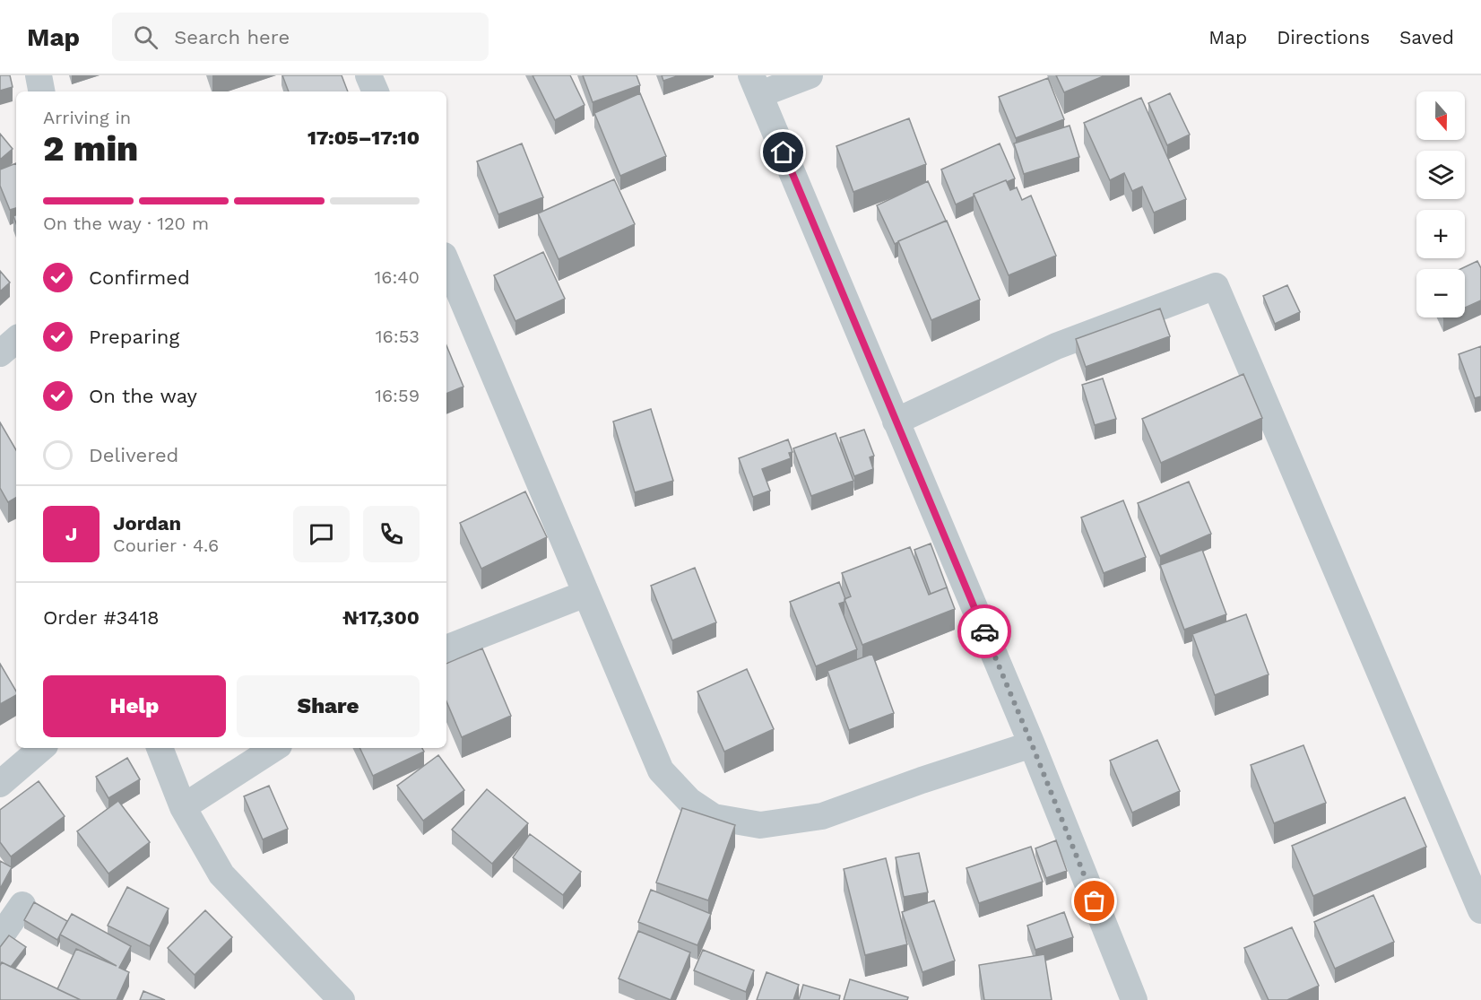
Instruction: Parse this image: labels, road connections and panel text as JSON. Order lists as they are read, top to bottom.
{
  "north": "bottom",
  "page": {
    "header": "Map",
    "search": "Search here",
    "nav": ["Map", "Directions", "Saved"],
    "map_buttons": ["+", "−"],
    "heading": ["2 min", "Arriving in", "17:05–17:10"],
    "panel": [
      "Jordan",
      "Courier · 4.6",
      "Order #3418",
      "₦17,300"
    ],
    "bar": "On the way · 120 m",
    "list": [
      ["Confirmed", "16:40"],
      ["Preparing", "16:53"],
      ["On the way", "16:59"],
      "Delivered"
    ],
    "round": "J",
    "buttons": ["Help", "Share"]
  }
}
